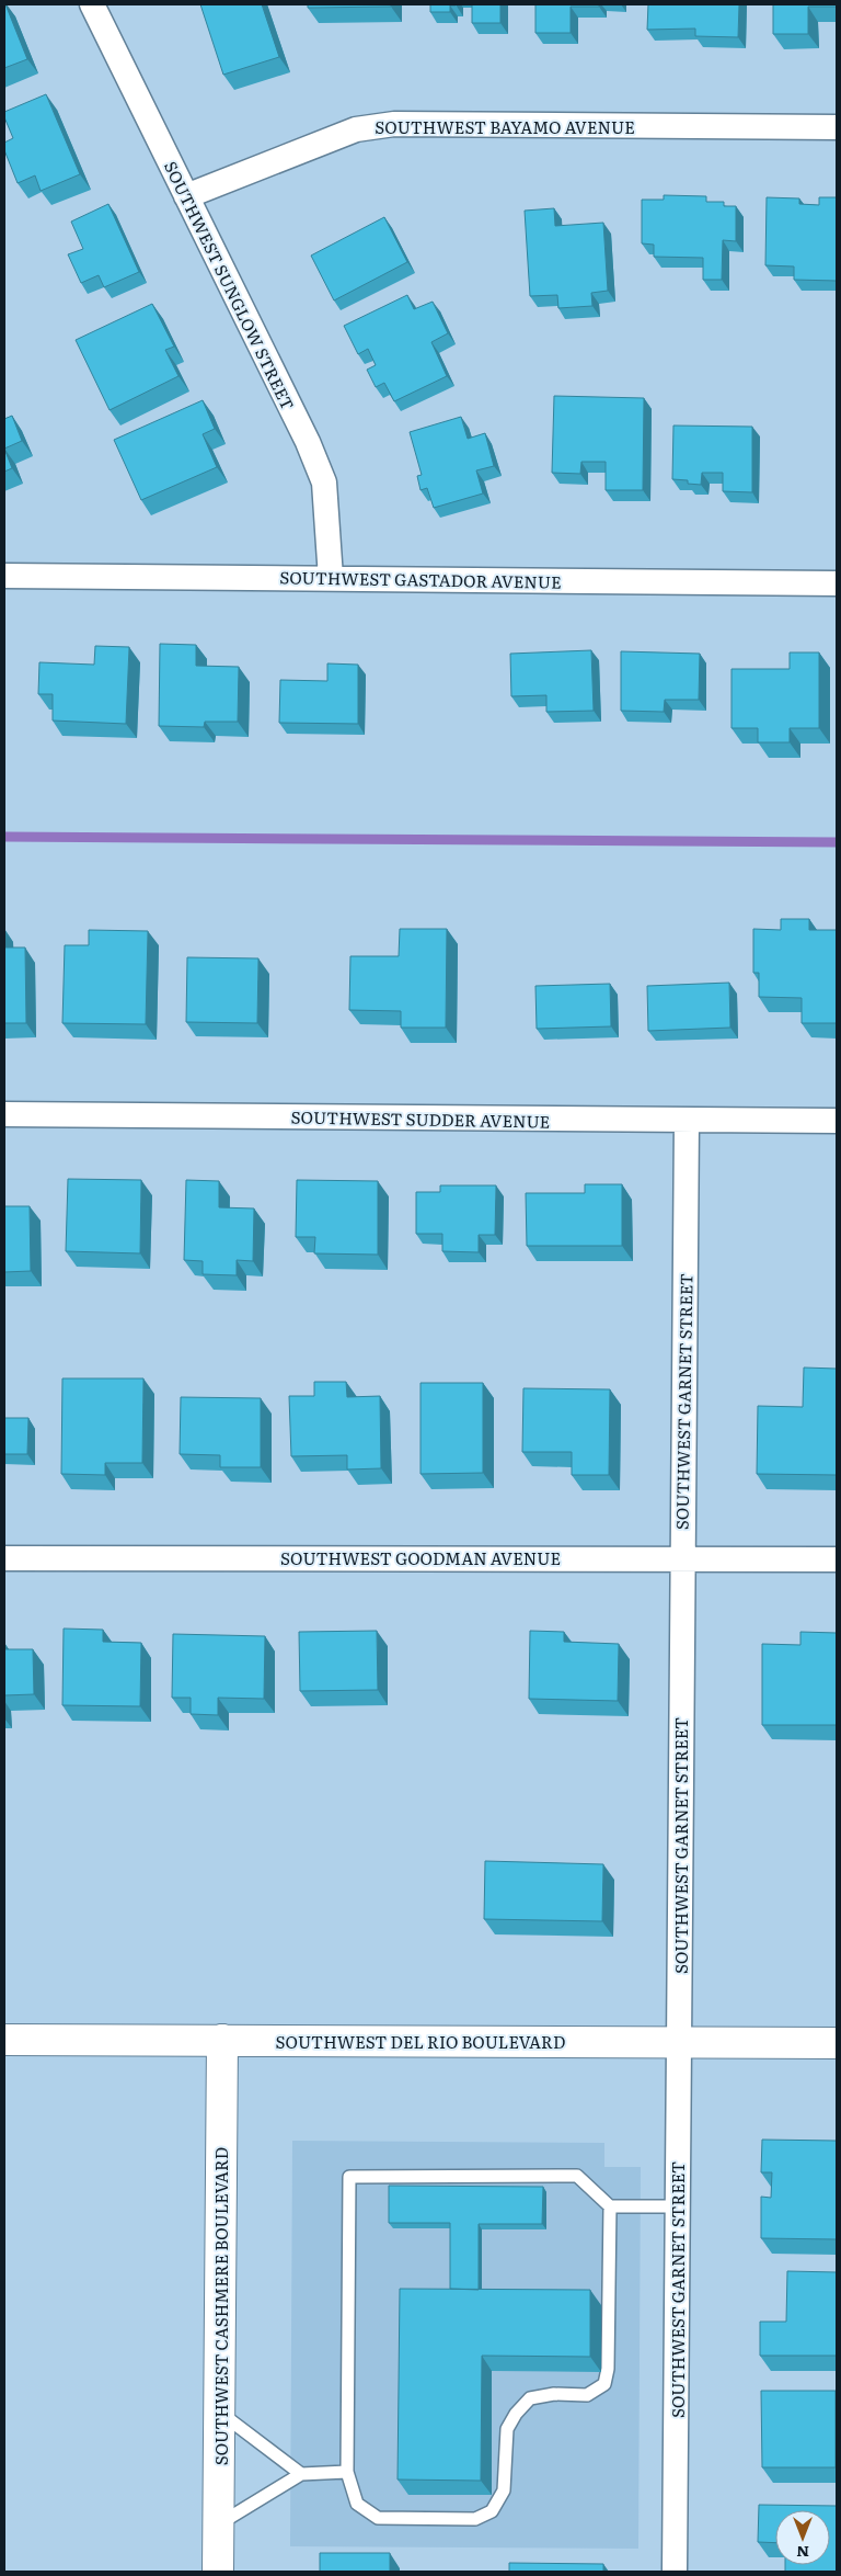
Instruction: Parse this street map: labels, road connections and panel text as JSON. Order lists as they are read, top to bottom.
{
  "streets": {
    "street": [
      "SOUTHWEST BAYAMO AVENUE",
      "SOUTHWEST SUNGLOW STREET",
      "SOUTHWEST GASTADOR AVENUE",
      "SOUTHWEST SUDDER AVENUE",
      "SOUTHWEST GARNET STREET",
      "SOUTHWEST GOODMAN AVENUE",
      "SOUTHWEST DEL RIO BOULEVARD",
      "SOUTHWEST CASHMERE BOULEVARD"
    ]
  },
  "crossings": [
    ["SOUTHWEST BAYAMO AVENUE", "SOUTHWEST SUNGLOW STREET"],
    ["SOUTHWEST SUNGLOW STREET", "SOUTHWEST GASTADOR AVENUE"],
    ["SOUTHWEST SUDDER AVENUE", "SOUTHWEST GARNET STREET"],
    ["SOUTHWEST GARNET STREET", "SOUTHWEST GOODMAN AVENUE"],
    ["SOUTHWEST GARNET STREET", "SOUTHWEST DEL RIO BOULEVARD"],
    ["SOUTHWEST DEL RIO BOULEVARD", "SOUTHWEST CASHMERE BOULEVARD"]
  ],
  "north": "bottom"
}
